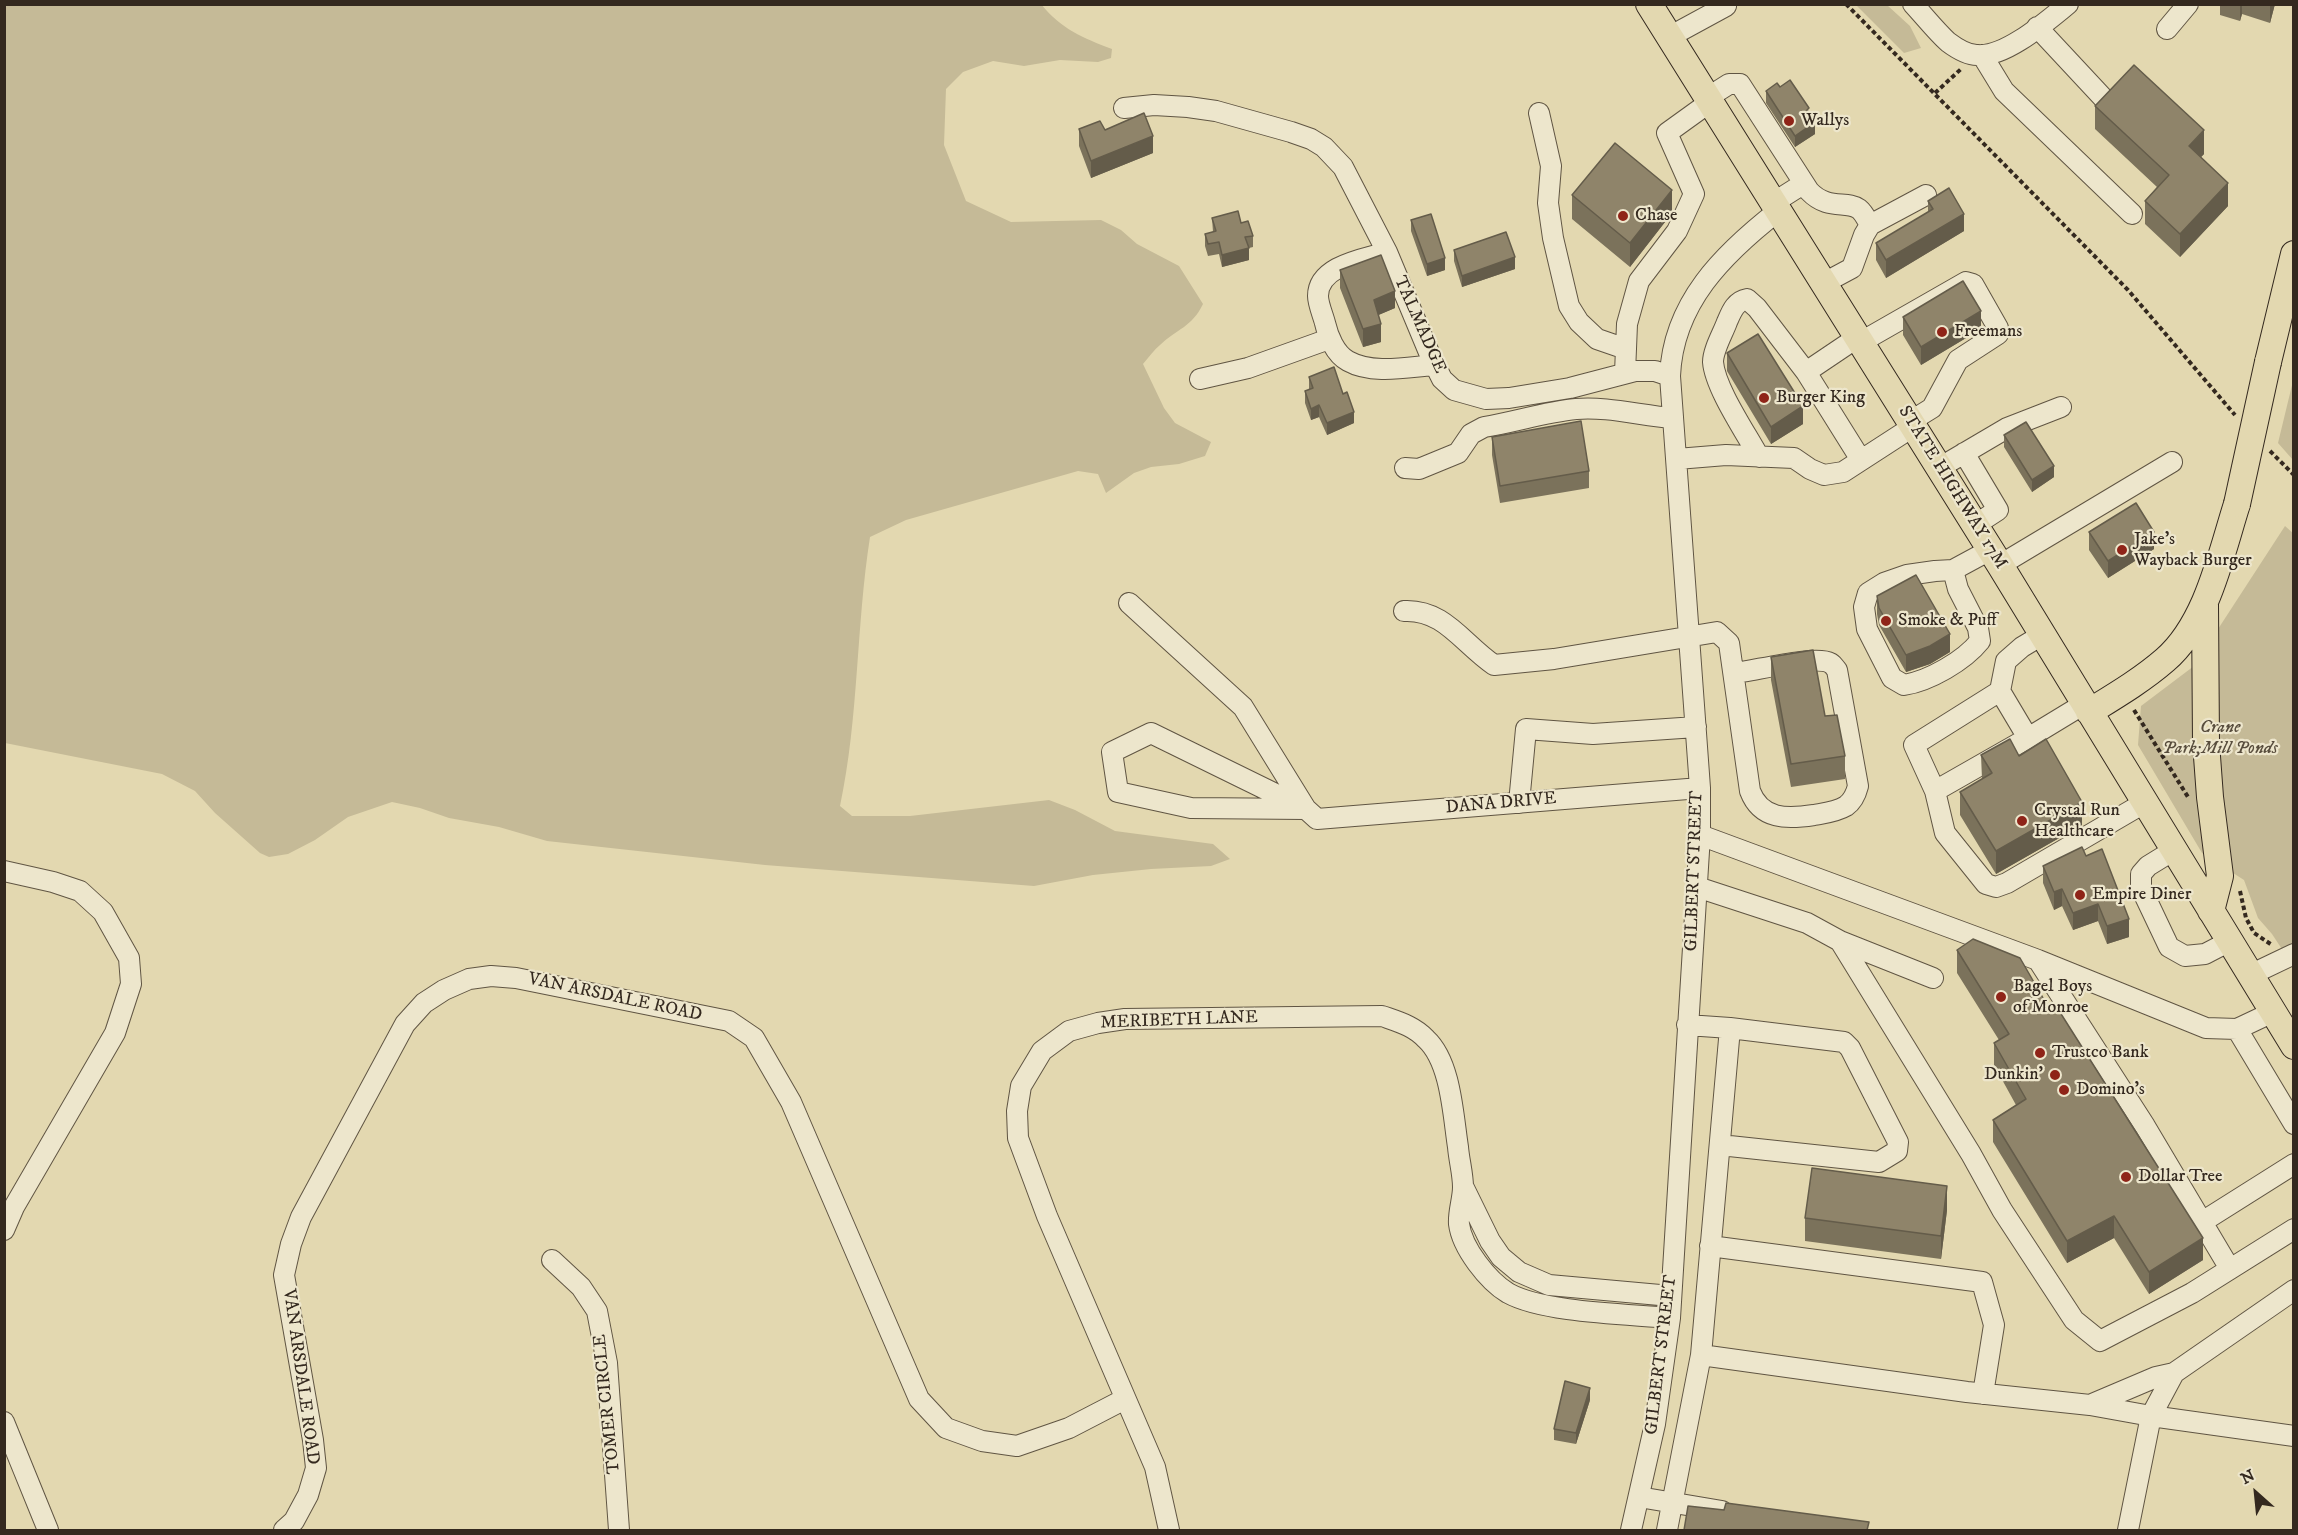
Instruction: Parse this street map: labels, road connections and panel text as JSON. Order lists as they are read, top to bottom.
{
  "streets": {
    "main road": ["STATE HIGHWAY 17M"],
    "street": [
      "TALMADGE",
      "DANA DRIVE",
      "GILBERT STREET",
      "VAN ARSDALE ROAD",
      "MERIBETH LANE",
      "TOMER CIRCLE"
    ]
  },
  "crossings": [
    ["TALMADGE", "GILBERT STREET"],
    ["STATE HIGHWAY 17M", "GILBERT STREET"],
    ["DANA DRIVE", "GILBERT STREET"],
    ["GILBERT STREET", "MERIBETH LANE"],
    ["VAN ARSDALE ROAD", "MERIBETH LANE"]
  ],
  "parks": ["Crane Park;Mill Ponds"],
  "places": [
    "Wallys",
    "Chase",
    "Freemans",
    "Burger King",
    "Jake's Wayback Burger",
    "Smoke & Puff",
    "Crystal Run Healthcare",
    "Empire Diner",
    "Bagel Boys of Monroe",
    "Trustco Bank",
    "Dunkin'",
    "Domino's",
    "Dollar Tree"
  ],
  "north": "top left"
}
